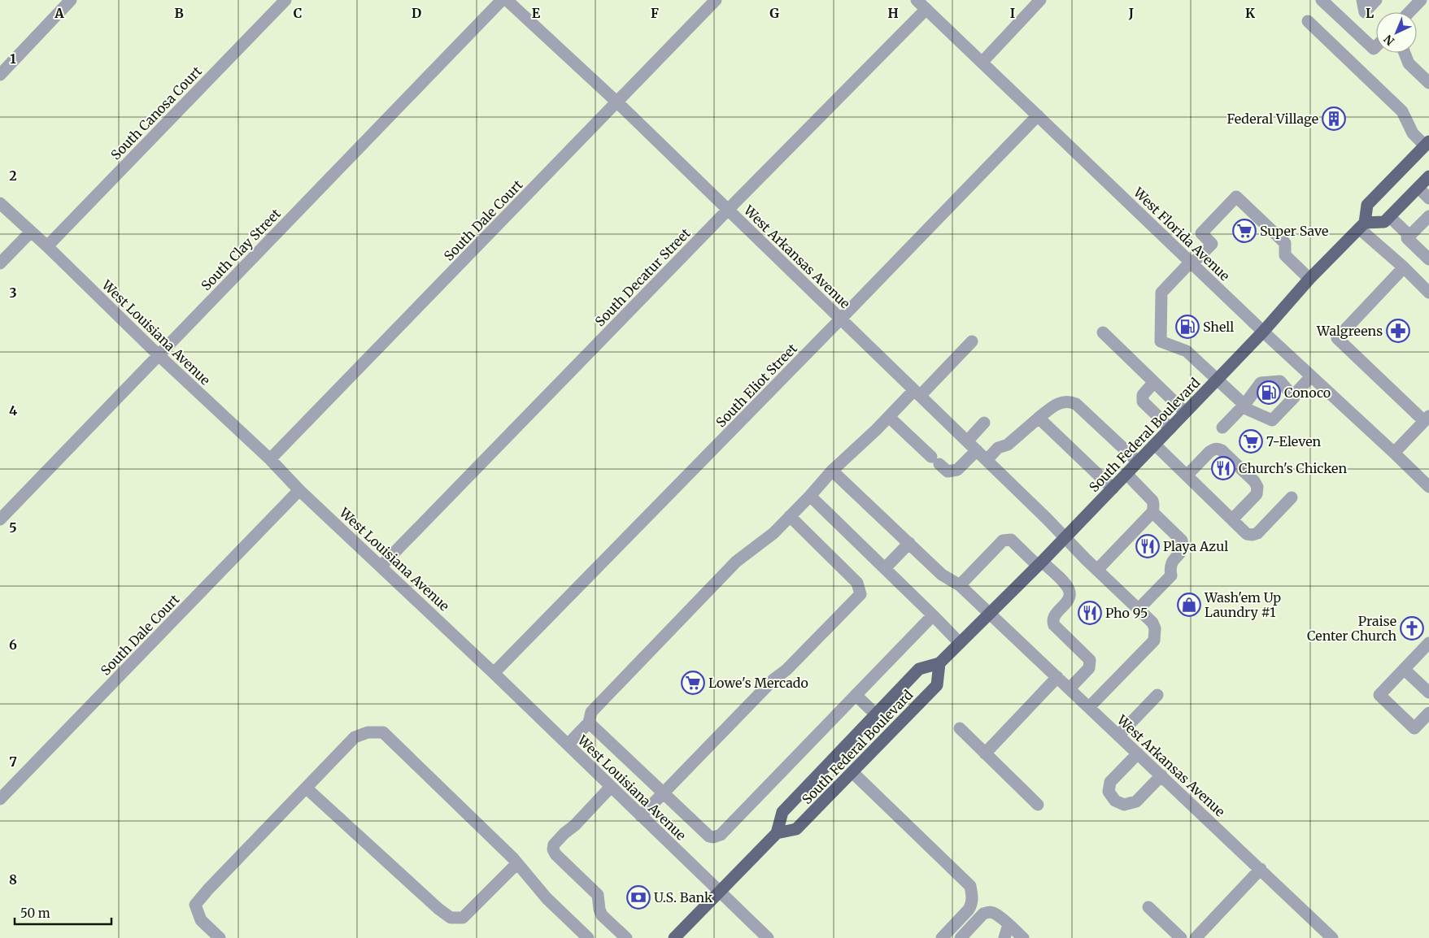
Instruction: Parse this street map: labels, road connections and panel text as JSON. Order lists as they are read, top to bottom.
{
  "streets": {
    "main road": ["South Federal Boulevard"],
    "street": [
      "South Canosa Court",
      "South Dale Court",
      "West Florida Avenue",
      "South Clay Street",
      "West Arkansas Avenue",
      "South Decatur Street",
      "West Louisiana Avenue",
      "South Eliot Street"
    ]
  },
  "crossings": [
    ["South Canosa Court", "West Louisiana Avenue"],
    ["South Dale Court", "West Arkansas Avenue"],
    ["South Dale Court", "West Louisiana Avenue"],
    ["West Florida Avenue", "South Decatur Street"],
    ["West Florida Avenue", "South Eliot Street"],
    ["West Florida Avenue", "South Federal Boulevard"],
    ["South Clay Street", "West Louisiana Avenue"],
    ["West Arkansas Avenue", "South Decatur Street"],
    ["West Arkansas Avenue", "South Eliot Street"],
    ["West Arkansas Avenue", "South Federal Boulevard"],
    ["South Decatur Street", "West Louisiana Avenue"],
    ["West Louisiana Avenue", "South Eliot Street"],
    ["West Louisiana Avenue", "South Federal Boulevard"]
  ],
  "places": {
    "building": ["Federal Village"],
    "supermarket": ["Super Save", "7-Eleven", "Lowe's Mercado"],
    "fuel station": ["Shell", "Conoco"],
    "pharmacy": ["Walgreens"],
    "restaurant": ["Church's Chicken", "Playa Azul", "Pho 95"],
    "shop": ["Wash'em Up Laundry #1"],
    "church": ["Praise Center Church"],
    "bank": ["U.S. Bank"]
  },
  "scale_bar": "50 m",
  "north": "bottom left",
  "grid": {
    "columns": [
      "A",
      "B",
      "C",
      "D",
      "E",
      "F",
      "G",
      "H",
      "I",
      "J",
      "K",
      "L"
    ],
    "rows": [
      "1",
      "2",
      "3",
      "4",
      "5",
      "6",
      "7",
      "8"
    ]
  }
}
